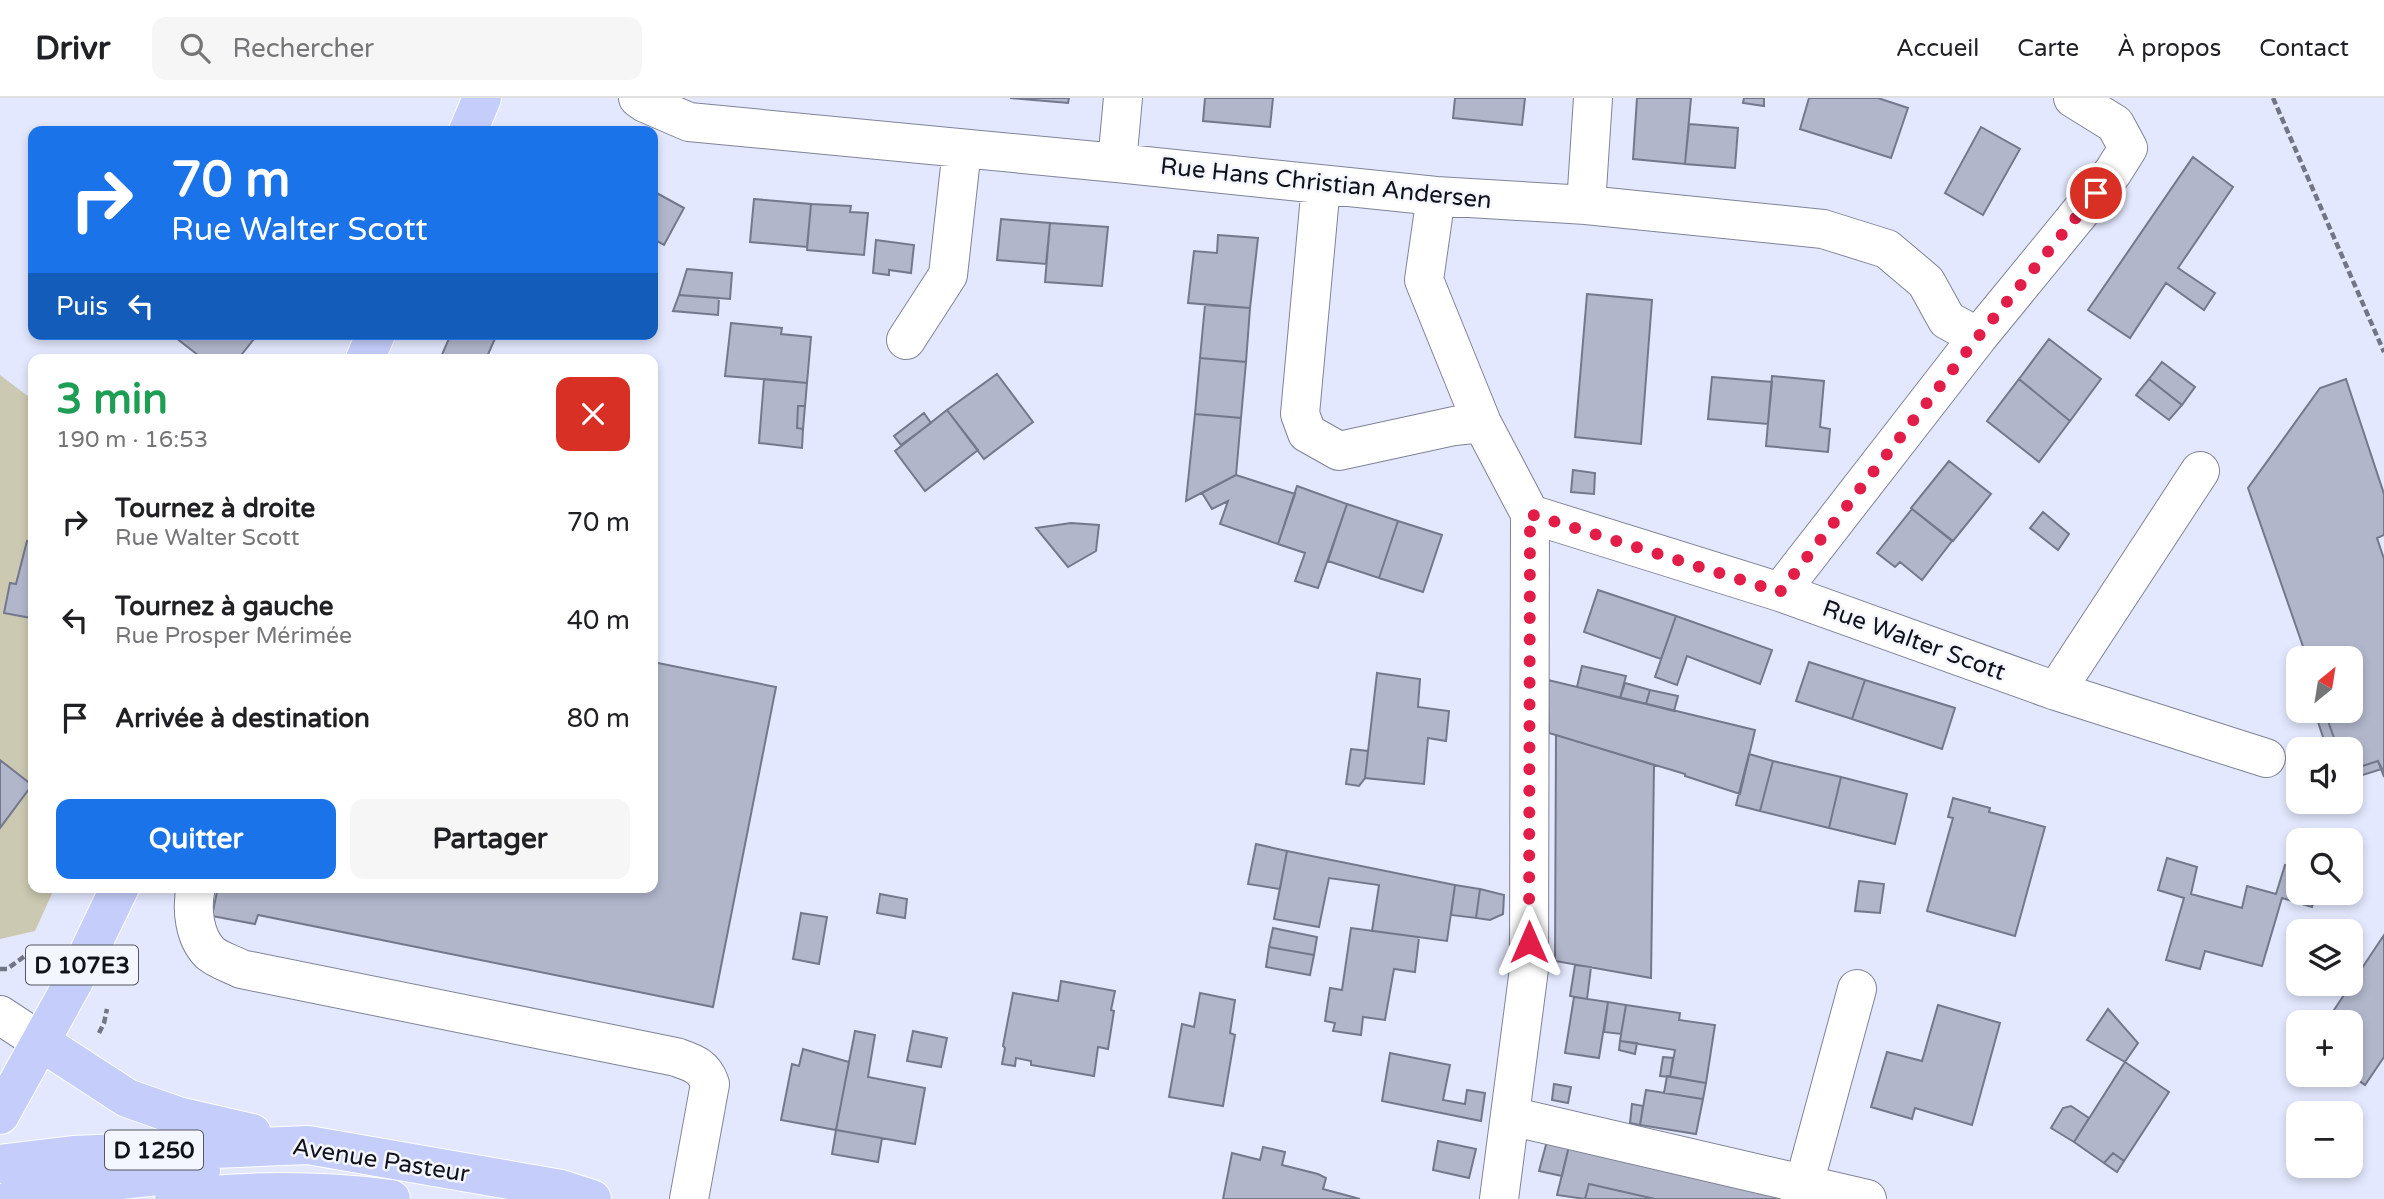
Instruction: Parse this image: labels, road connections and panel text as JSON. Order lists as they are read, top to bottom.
{
  "streets": {
    "main road": ["D 107E3", "D 1250", "Avenue Pasteur"],
    "street": ["Rue Hans Christian Andersen", "Rue Walter Scott"]
  },
  "north": "top right",
  "page": {
    "header": "Drivr",
    "search": "Rechercher",
    "nav": [
      "Accueil",
      "Carte",
      "À propos",
      "Contact"
    ],
    "turn": ["70 m", "Rue Walter Scott"],
    "then": "Puis",
    "heading": ["3 min", "190 m · 16:53"],
    "list": [
      {
        "name": "Tournez à droite",
        "note": "Rue Walter Scott",
        "value": "70 m"
      },
      {
        "name": "Tournez à gauche",
        "note": "Rue Prosper Mérimée",
        "value": "40 m"
      },
      {
        "name": "Arrivée à destination",
        "value": "80 m"
      }
    ],
    "map_buttons": ["+", "−"],
    "buttons": ["Quitter", "Partager"]
  }
}
